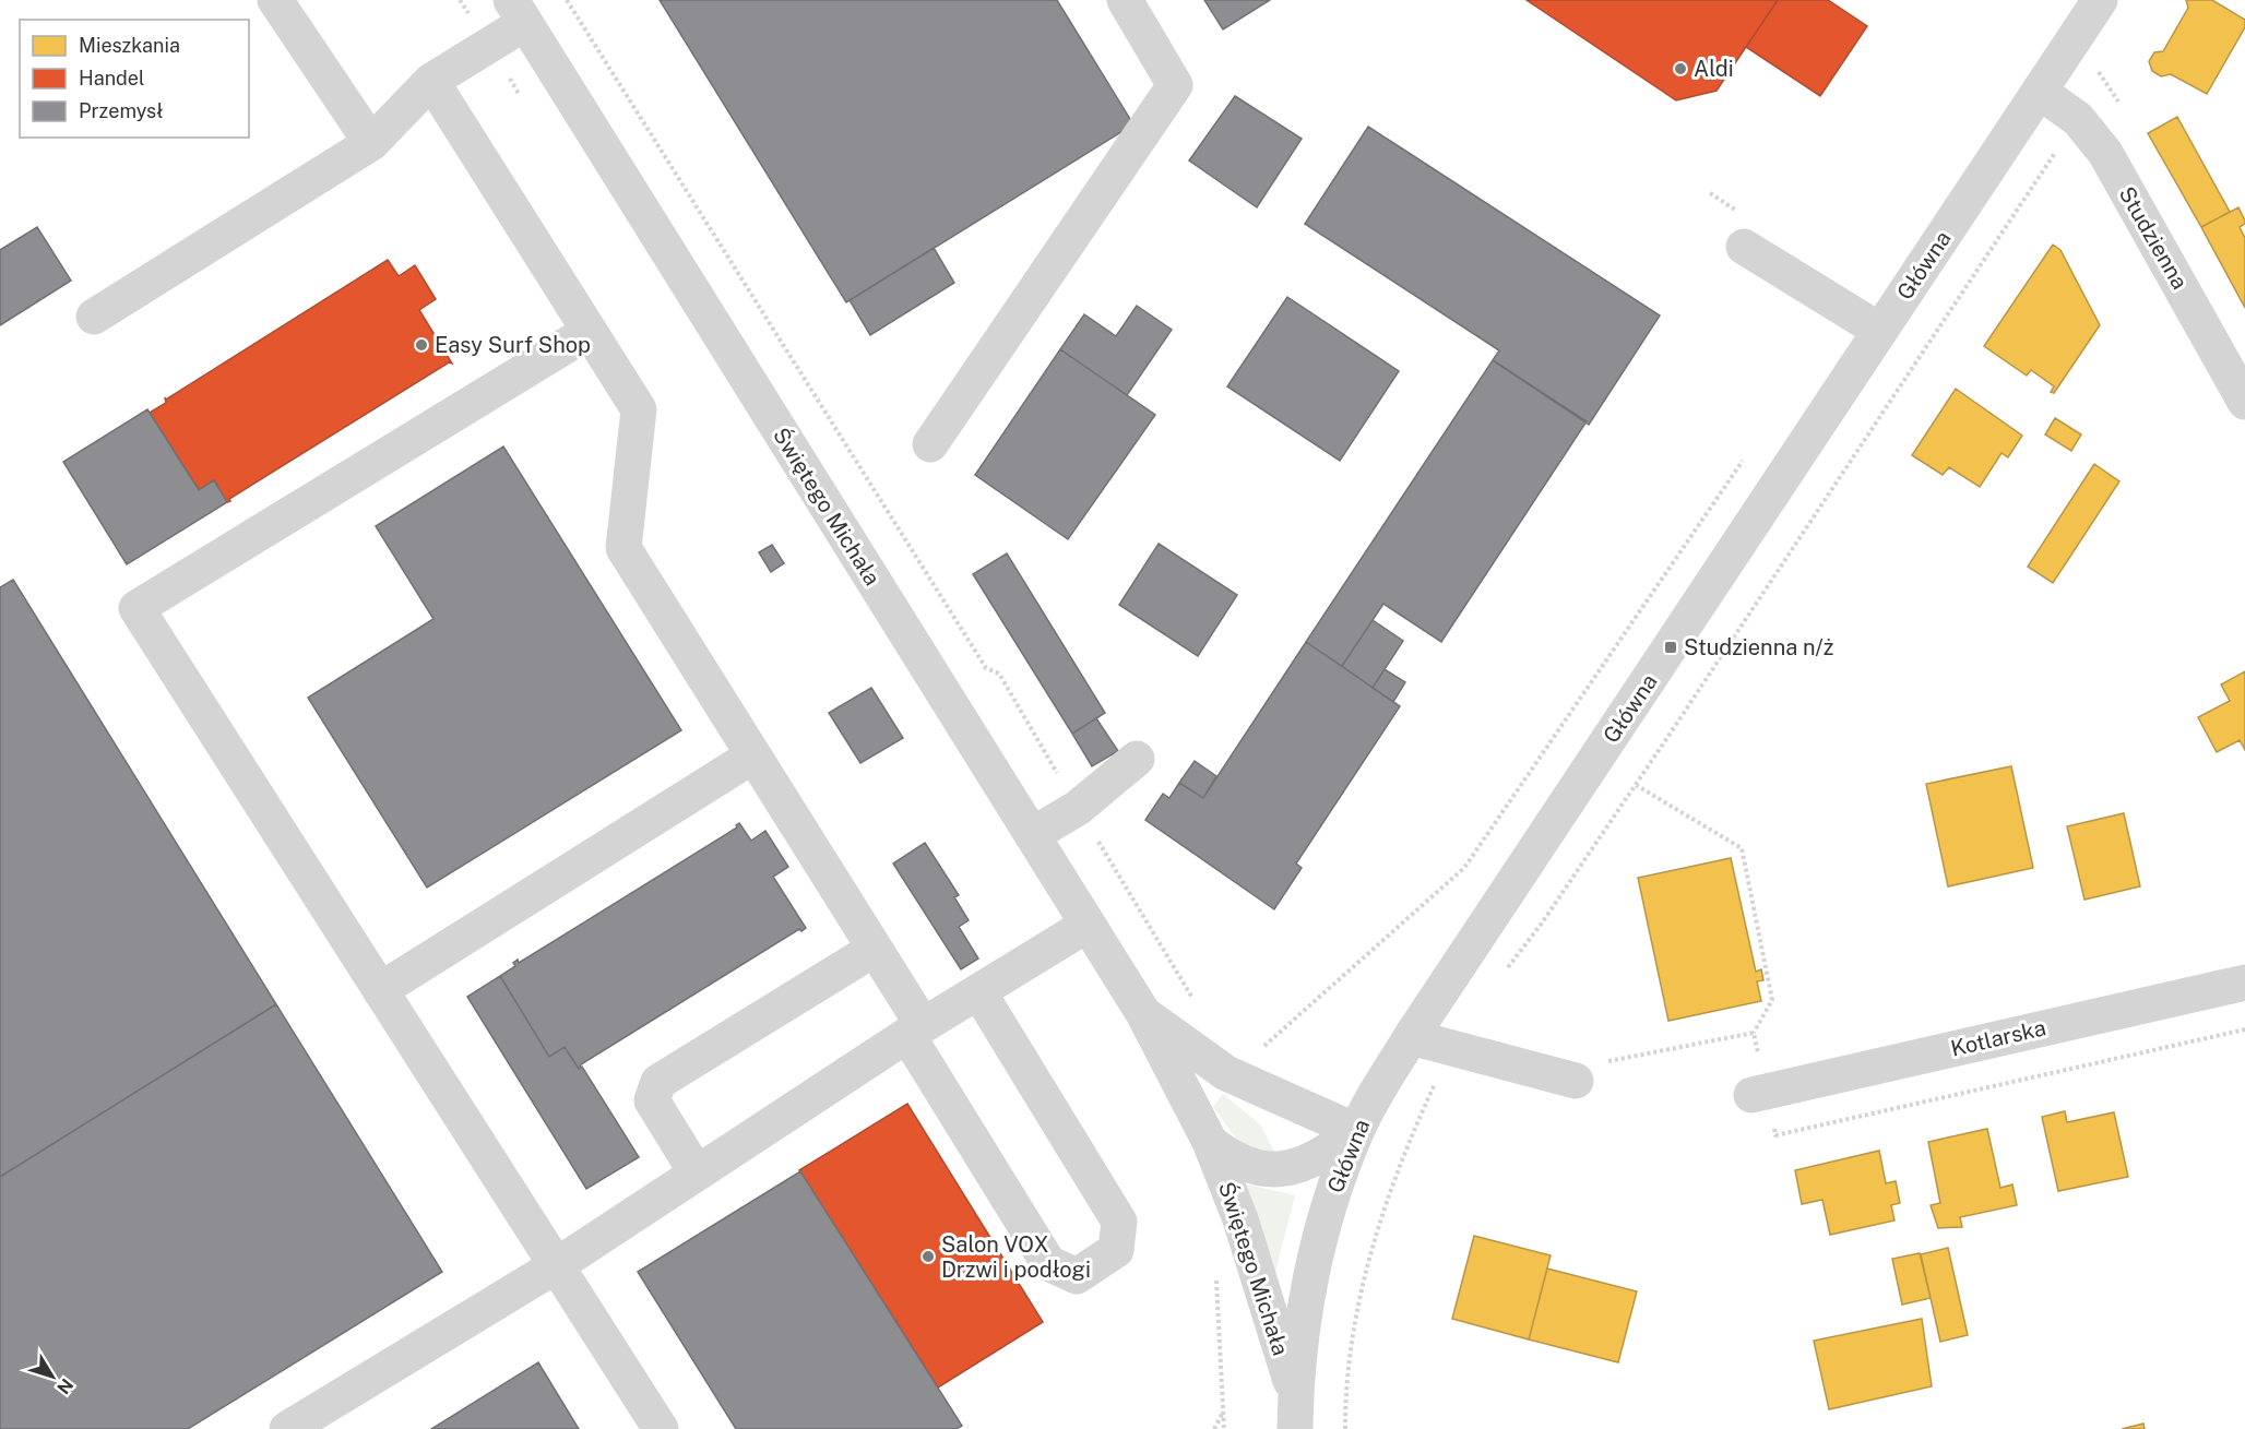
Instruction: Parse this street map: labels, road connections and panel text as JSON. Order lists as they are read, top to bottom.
{
  "streets": {
    "street": [
      "Studzienna",
      "Główna",
      "Świętego Michała",
      "Kotlarska"
    ]
  },
  "crossings": [
    ["Studzienna", "Główna"],
    ["Główna", "Świętego Michała"]
  ],
  "places": {
    "other": ["Aldi", "Easy Surf Shop", "Salon VOX Drzwi i podłogi"],
    "transit": ["Studzienna n/ż"]
  },
  "legend": ["Mieszkania", "Handel", "Przemysł"],
  "north": "bottom right"
}
